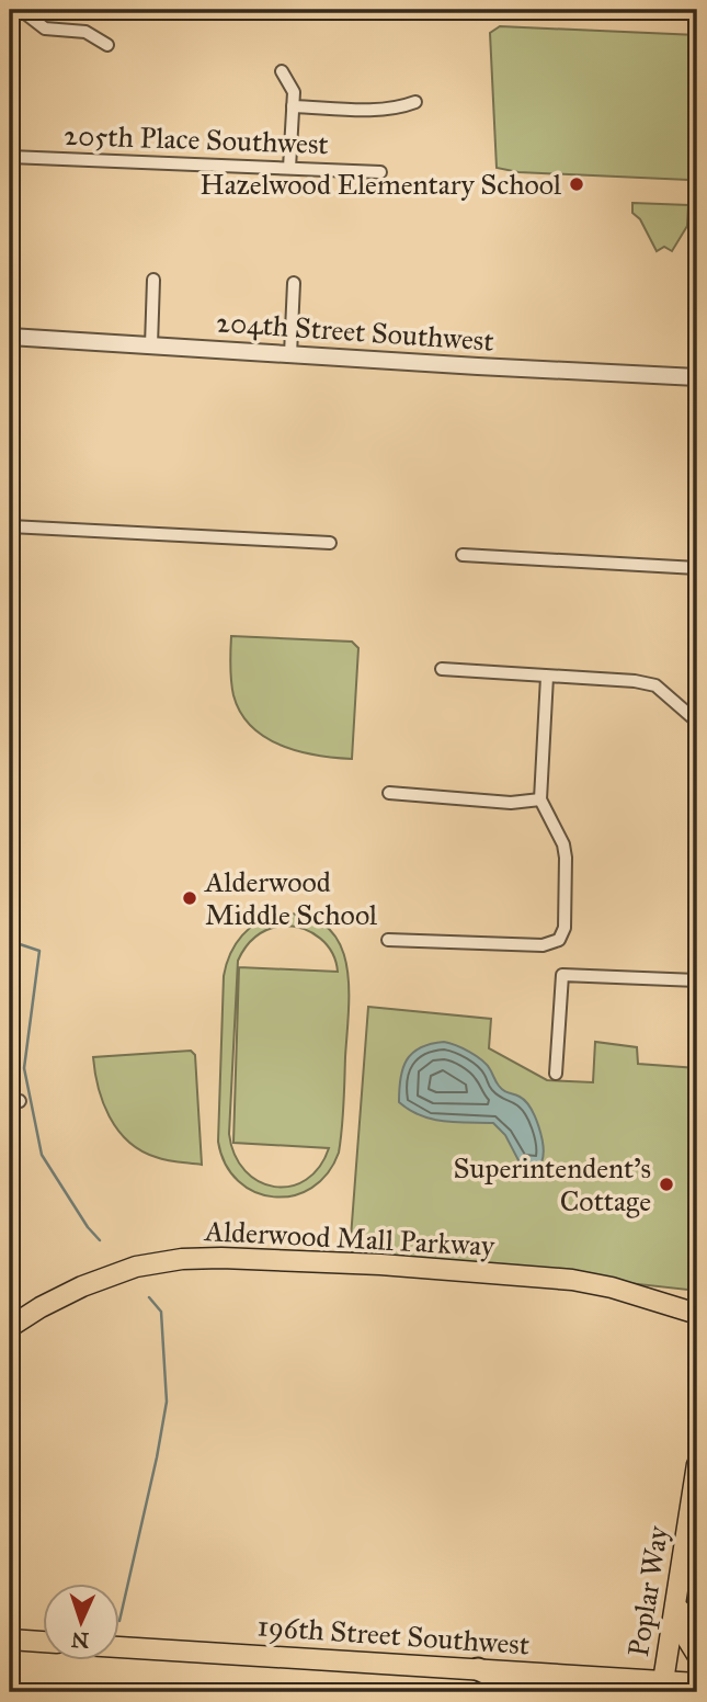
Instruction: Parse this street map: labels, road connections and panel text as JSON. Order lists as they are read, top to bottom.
{
  "streets": {
    "main road": ["Alderwood Mall Parkway", "Poplar Way", "196th Street Southwest"],
    "street": ["205th Place Southwest", "204th Street Southwest"]
  },
  "crossings": [
    ["Poplar Way", "196th Street Southwest"]
  ],
  "places": ["Hazelwood Elementary School", "Alderwood Middle School", "Superintendent's Cottage"],
  "north": "bottom"
}
